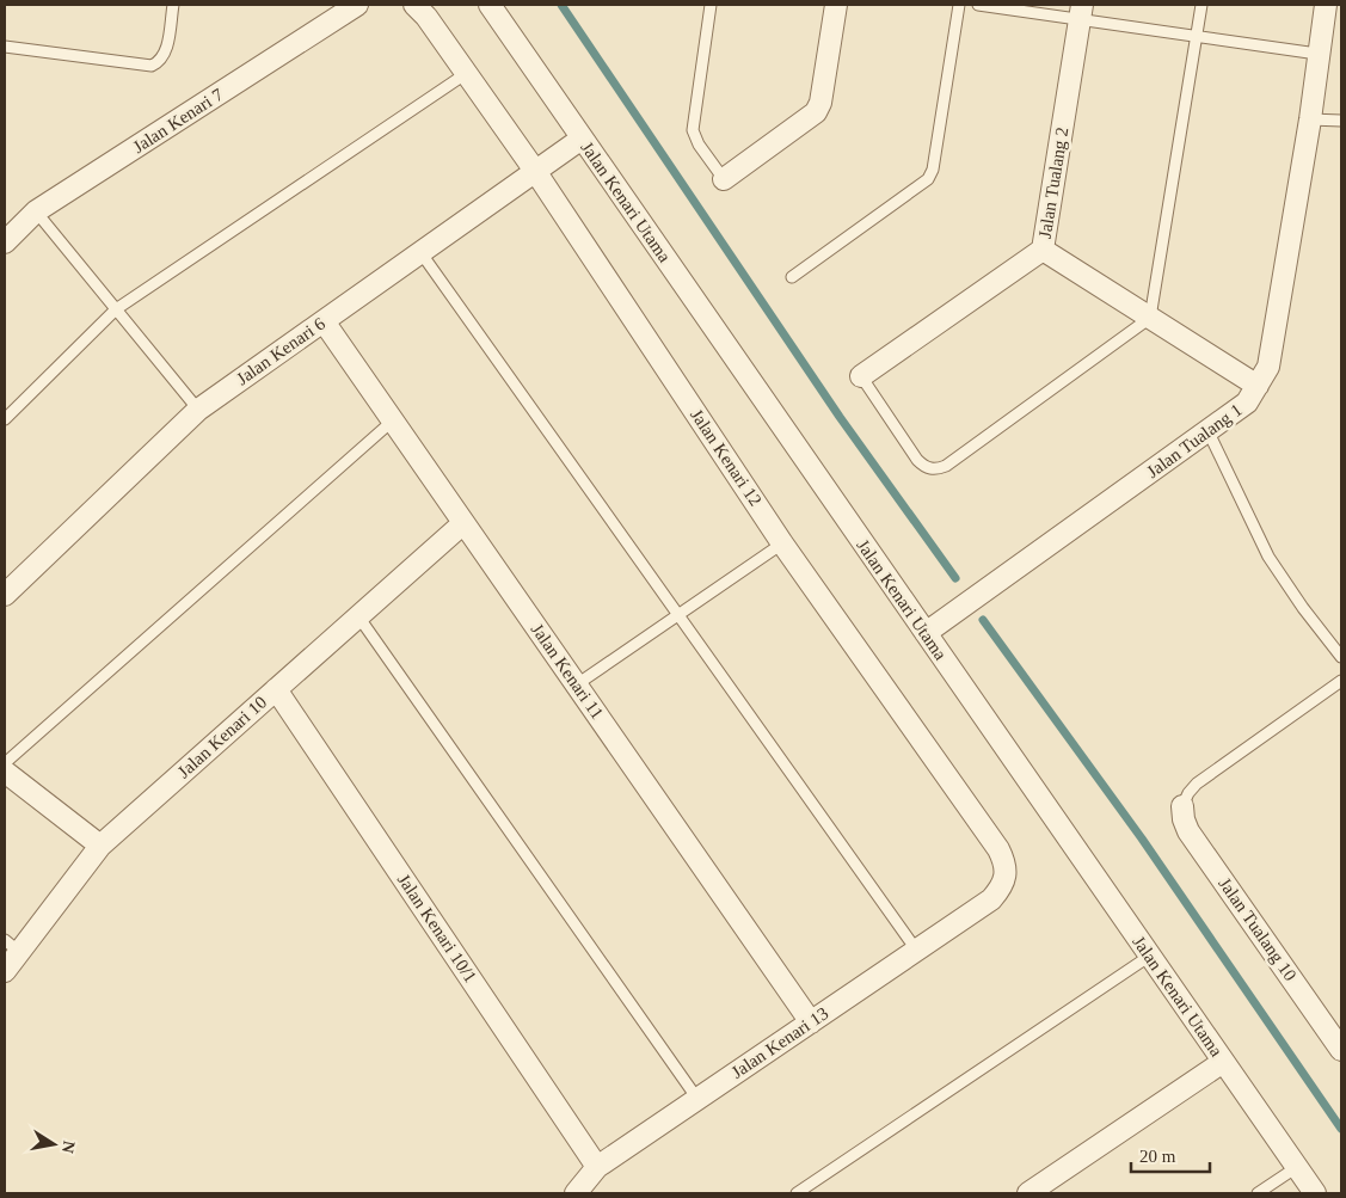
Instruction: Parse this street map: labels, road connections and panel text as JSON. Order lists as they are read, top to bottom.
{
  "streets": {
    "street": [
      "Jalan Kenari 7",
      "Jalan Tualang 2",
      "Jalan Kenari Utama",
      "Jalan Kenari 6",
      "Jalan Tualang 1",
      "Jalan Kenari 12",
      "Jalan Kenari 11",
      "Jalan Kenari 10",
      "Jalan Kenari 10/1",
      "Jalan Tualang 10",
      "Jalan Kenari 13"
    ]
  },
  "crossings": [
    ["Jalan Kenari Utama", "Jalan Kenari 6"],
    ["Jalan Kenari Utama", "Jalan Tualang 1"],
    ["Jalan Kenari 6", "Jalan Kenari 12"],
    ["Jalan Kenari 6", "Jalan Kenari 11"],
    ["Jalan Kenari 12", "Jalan Kenari 13"],
    ["Jalan Kenari 11", "Jalan Kenari 10"],
    ["Jalan Kenari 11", "Jalan Kenari 13"],
    ["Jalan Kenari 10", "Jalan Kenari 10/1"],
    ["Jalan Kenari 10/1", "Jalan Kenari 13"]
  ],
  "scale_bar": "20 m",
  "north": "right"
}
